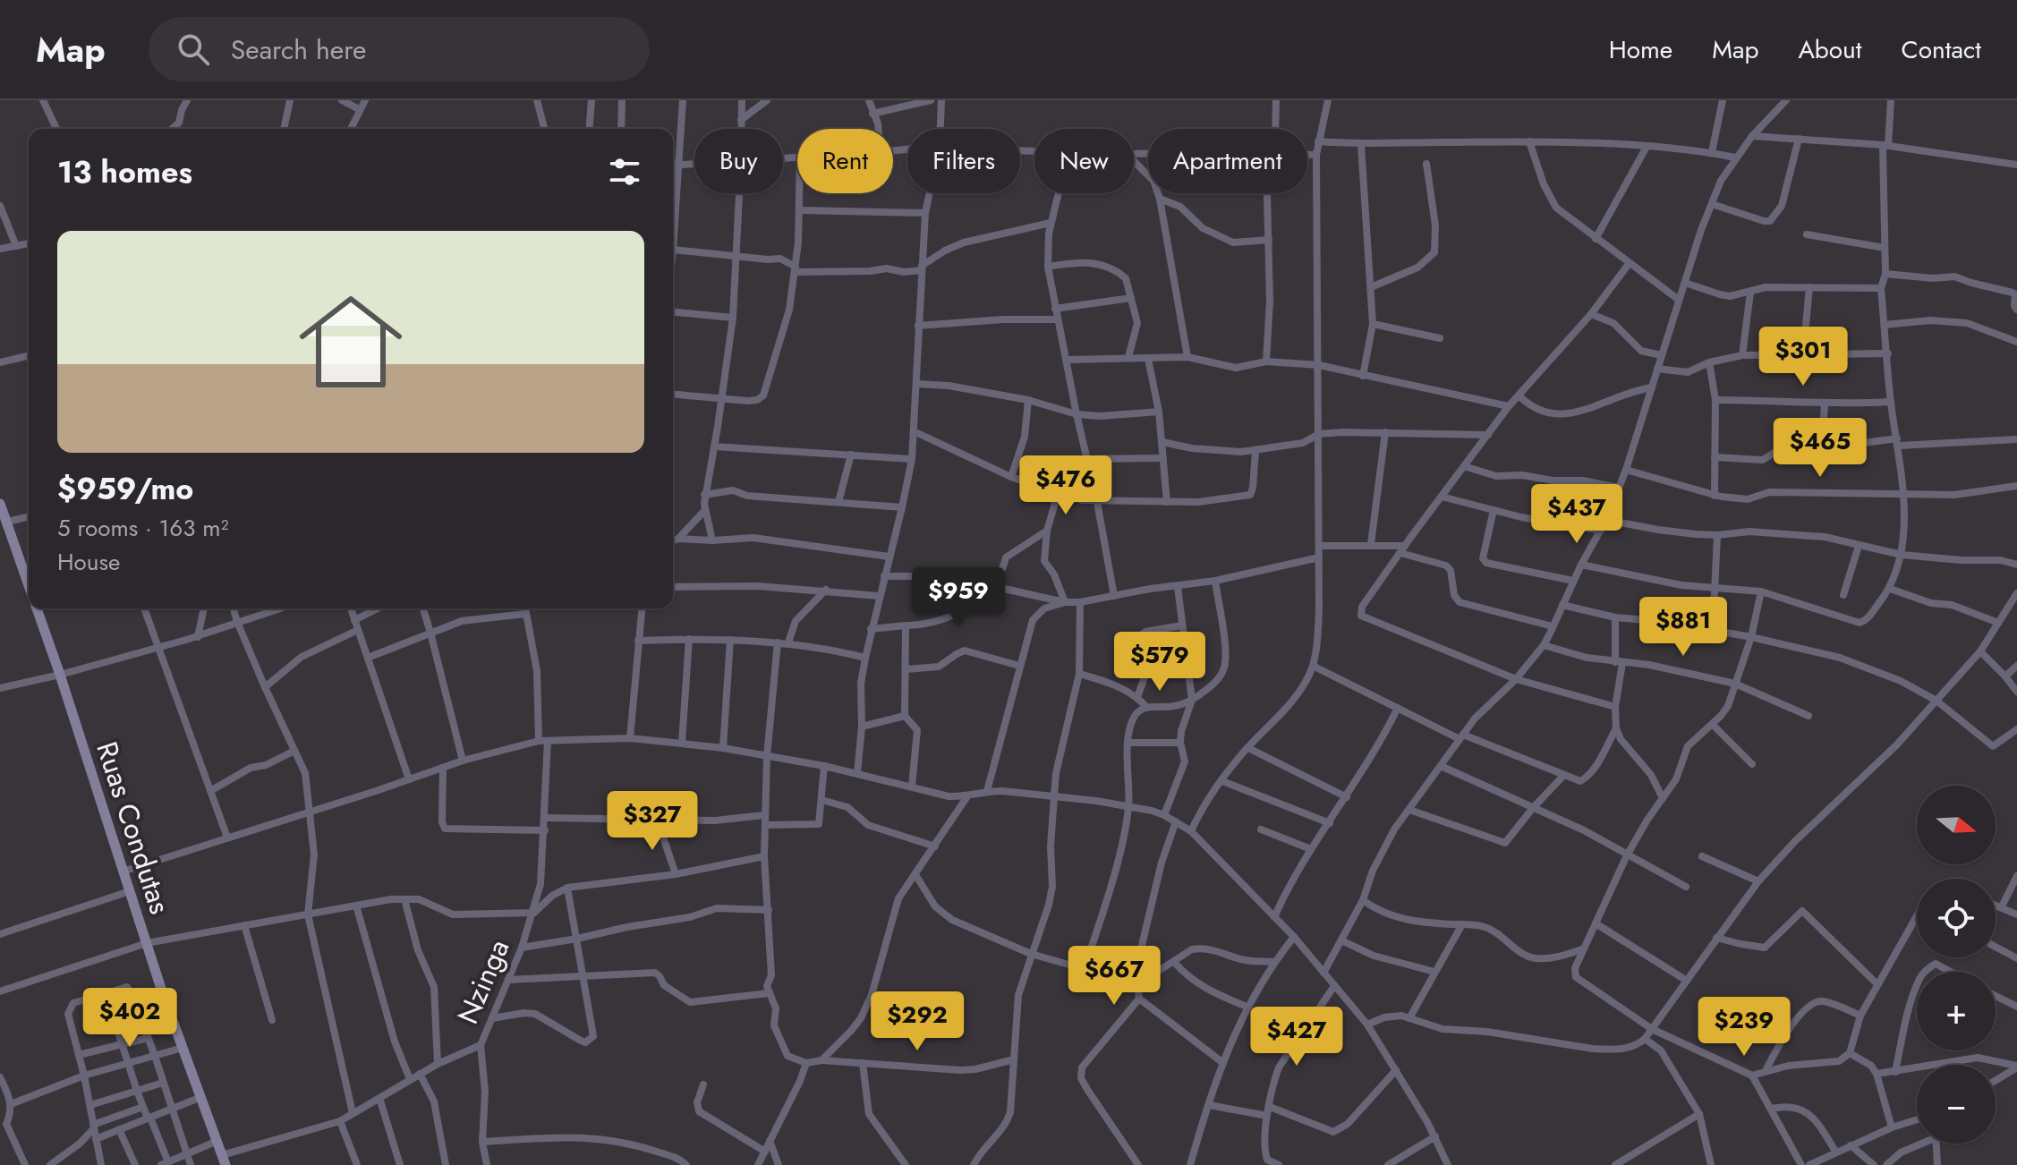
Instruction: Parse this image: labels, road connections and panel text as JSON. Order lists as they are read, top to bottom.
{
  "streets": {
    "street": ["Ruas Condutas", "Nzinga"]
  },
  "crossings": [
    ["Ruas Condutas", "Nzinga"]
  ],
  "north": "right",
  "page": {
    "header": "Map",
    "search": "Search here",
    "nav": [
      "Home",
      "Map",
      "About",
      "Contact"
    ],
    "chip": [
      "Buy",
      "Rent",
      "Filters",
      "New",
      "Apartment"
    ],
    "heading": "13 homes",
    "list": [
      {
        "name": "$959/mo",
        "note": "5 rooms · 163 m² · House"
      }
    ],
    "price": [
      "$301",
      "$465",
      "$476",
      "$437",
      "$959",
      "$881",
      "$579",
      "$327",
      "$667",
      "$402",
      "$292",
      "$239",
      "$427"
    ],
    "map_buttons": ["+", "−"]
  }
}
